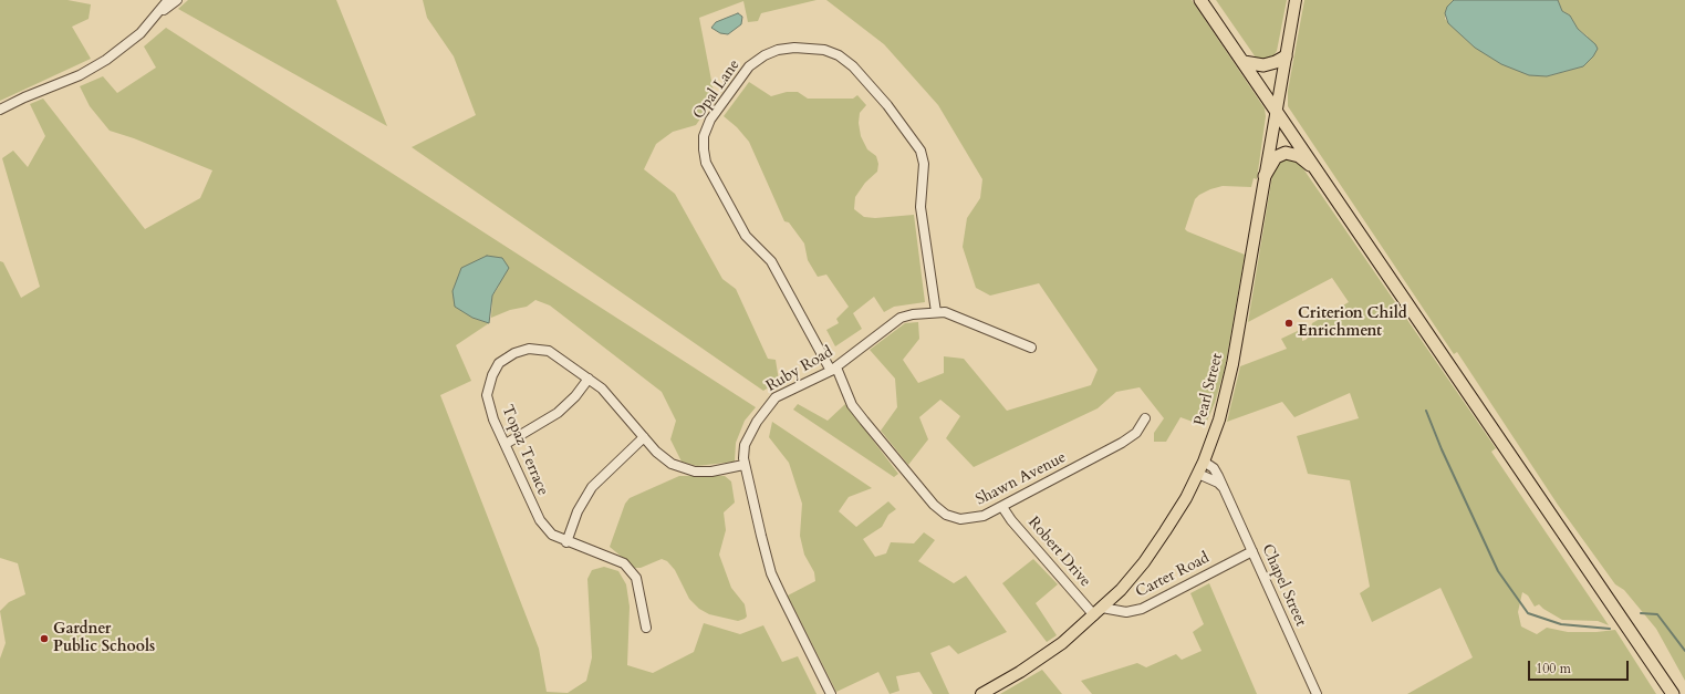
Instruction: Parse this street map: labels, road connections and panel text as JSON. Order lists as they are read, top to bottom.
{
  "streets": {
    "main road": ["Pearl Street"],
    "street": [
      "Opal Lane",
      "Ruby Road",
      "Topaz Terrace",
      "Shawn Avenue",
      "Robert Drive",
      "Carter Road",
      "Chapel Street"
    ]
  },
  "crossings": [
    ["Opal Lane", "Ruby Road"],
    ["Opal Lane", "Shawn Avenue"],
    ["Ruby Road", "Topaz Terrace"],
    ["Ruby Road", "Shawn Avenue"],
    ["Pearl Street", "Robert Drive"],
    ["Pearl Street", "Carter Road"],
    ["Pearl Street", "Chapel Street"],
    ["Shawn Avenue", "Robert Drive"],
    ["Robert Drive", "Carter Road"],
    ["Carter Road", "Chapel Street"]
  ],
  "places": ["Criterion Child Enrichment", "Gardner Public Schools"],
  "scale_bar": "100 m"
}
